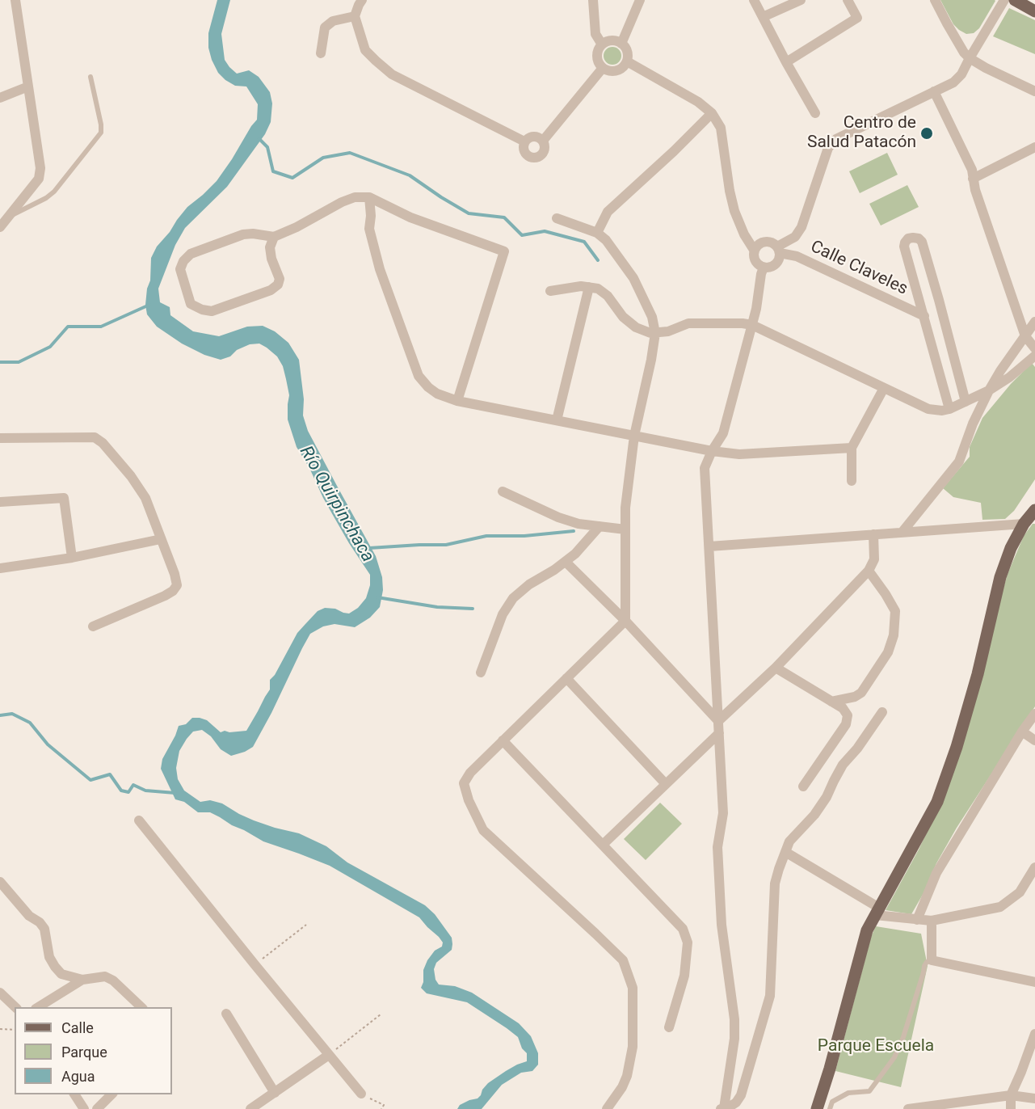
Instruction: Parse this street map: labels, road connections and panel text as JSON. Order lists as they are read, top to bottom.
{
  "streets": {
    "street": ["Calle Claveles"]
  },
  "water": ["Río Quirpinchaca"],
  "parks": ["Parque Escuela"],
  "places": ["Centro de Salud Patacón"],
  "legend": ["Calle", "Parque", "Agua"]
}
